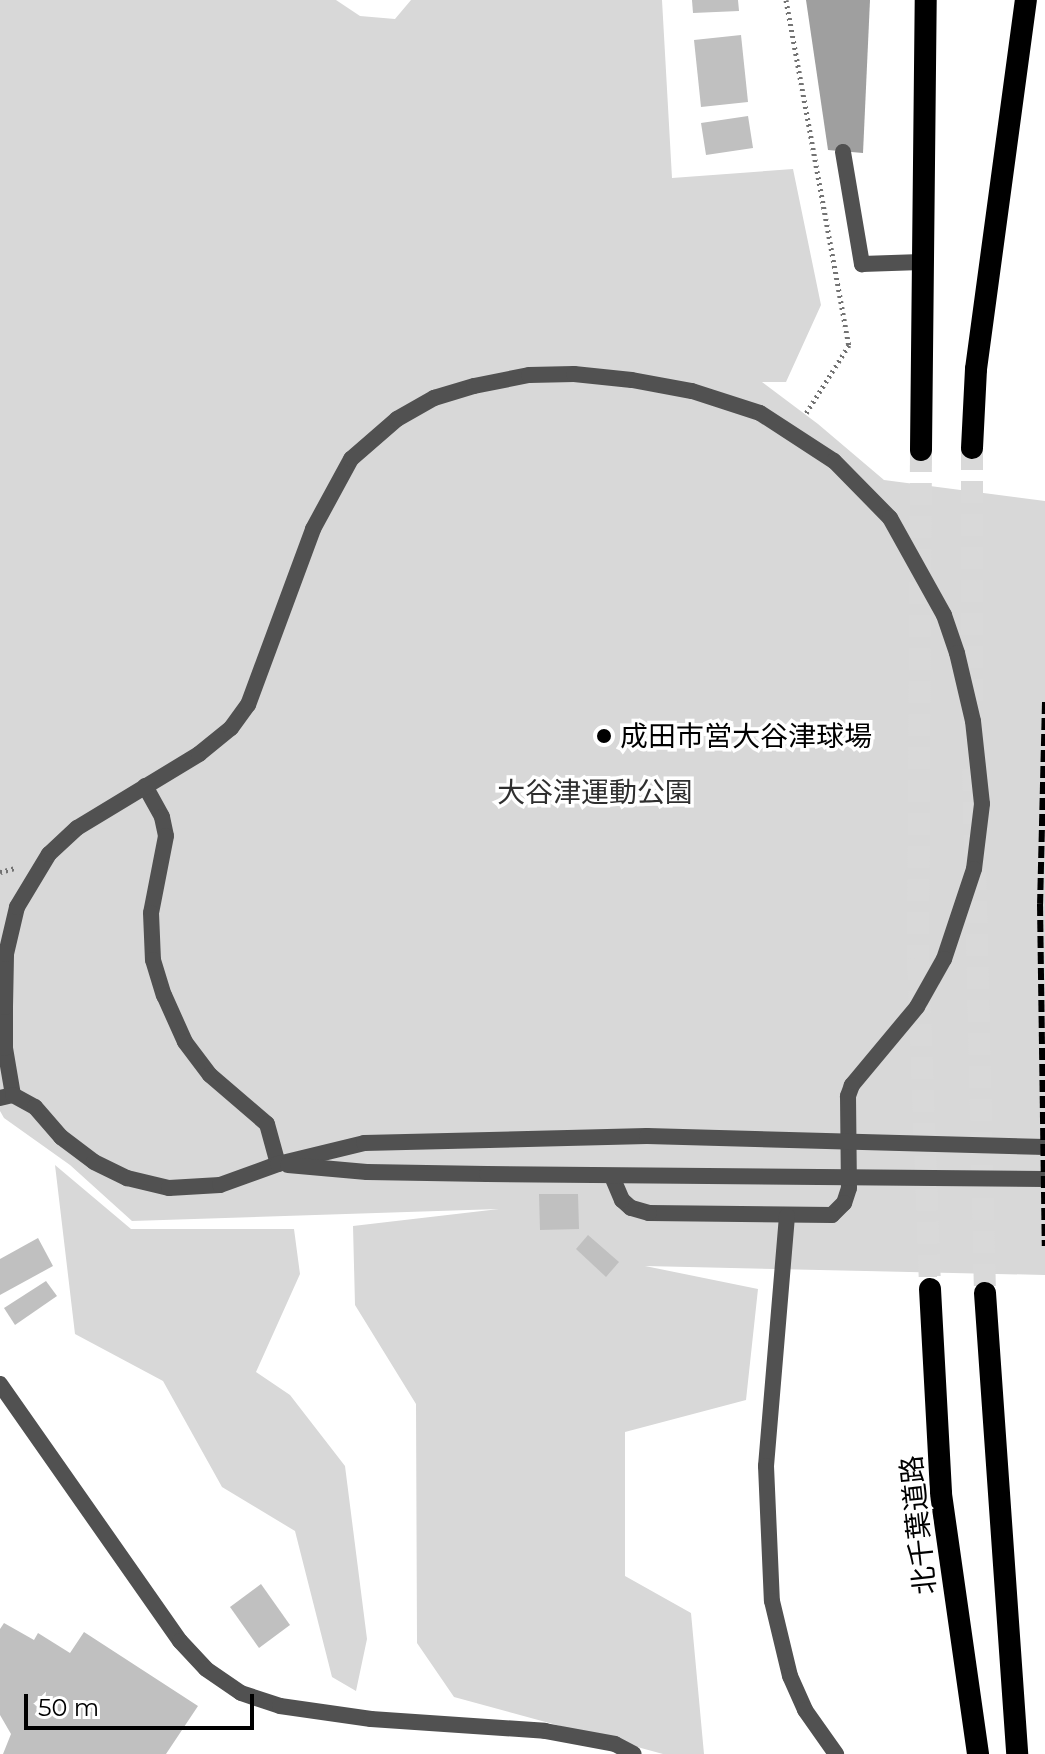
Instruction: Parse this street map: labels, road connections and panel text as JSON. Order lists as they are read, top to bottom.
{
  "streets": {
    "highway": ["北千葉道路"]
  },
  "parks": ["大谷津運動公園"],
  "places": ["成田市営大谷津球場"],
  "scale_bar": "50 m"
}
